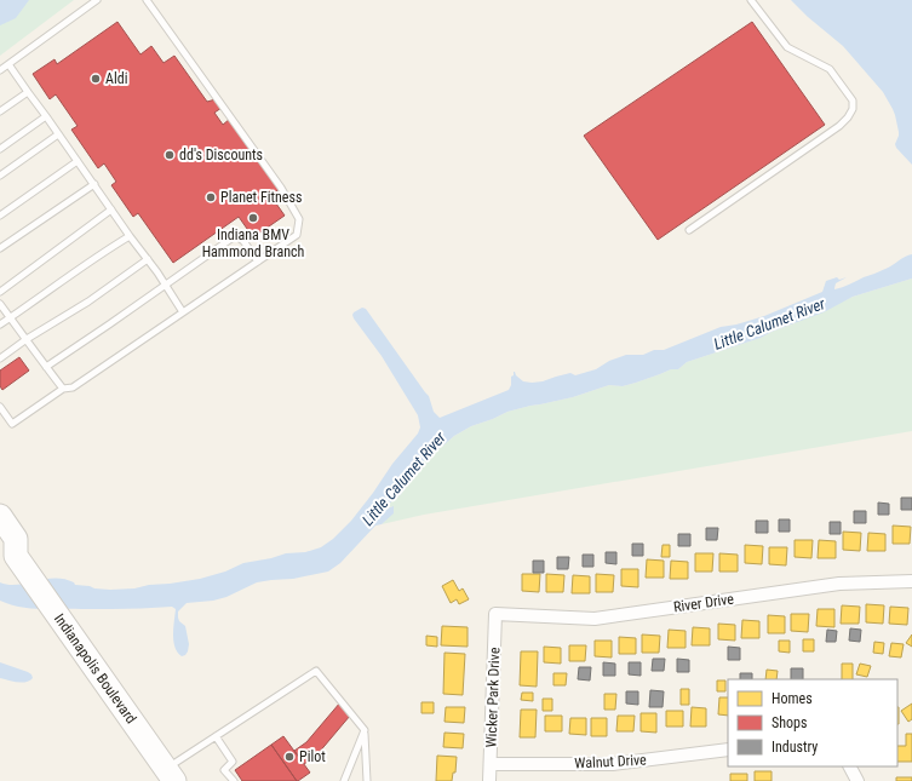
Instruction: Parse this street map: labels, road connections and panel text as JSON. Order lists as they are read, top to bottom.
{
  "streets": {
    "highway": ["Indianapolis Boulevard"],
    "street": ["River Drive", "Wicker Park Drive", "Walnut Drive"]
  },
  "crossings": [
    ["River Drive", "Wicker Park Drive"],
    ["Wicker Park Drive", "Walnut Drive"]
  ],
  "water": ["Little Calumet River"],
  "places": [
    "Aldi",
    "dd's Discounts",
    "Planet Fitness",
    "Indiana BMV Hammond Branch",
    "Pilot"
  ],
  "legend": ["Homes", "Shops", "Industry"]
}
